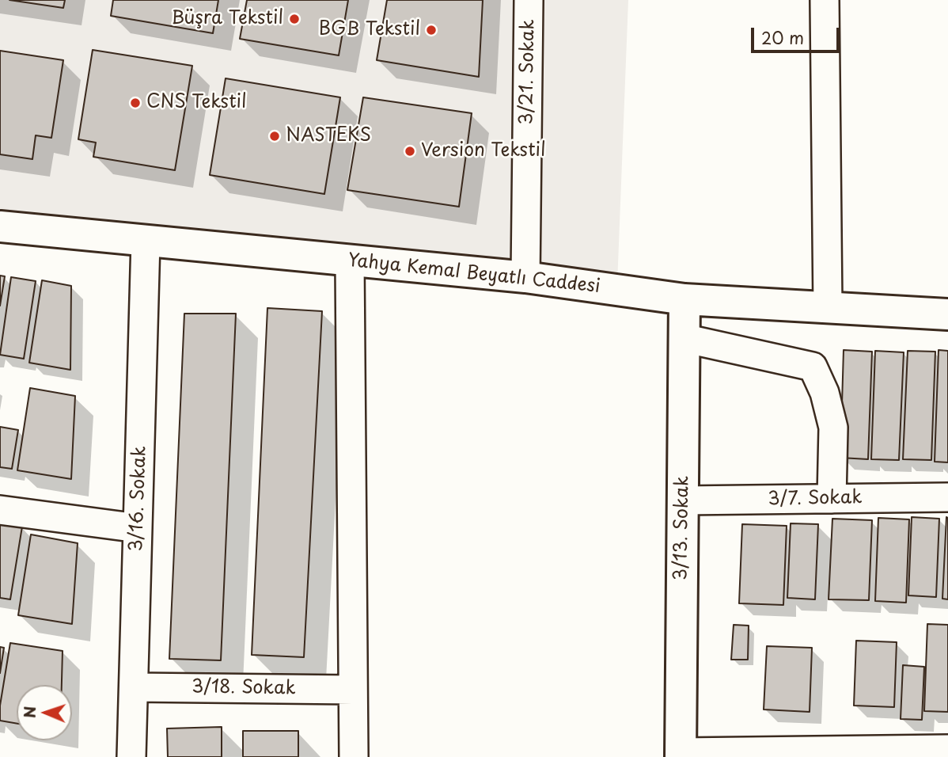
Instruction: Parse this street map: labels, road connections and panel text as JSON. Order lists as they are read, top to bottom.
{
  "streets": {
    "street": [
      "3/21. Sokak",
      "Yahya Kemal Beyatlı Caddesi",
      "3/16. Sokak",
      "3/7. Sokak",
      "3/13. Sokak",
      "3/18. Sokak"
    ]
  },
  "crossings": [
    ["3/21. Sokak", "Yahya Kemal Beyatlı Caddesi"],
    ["Yahya Kemal Beyatlı Caddesi", "3/16. Sokak"],
    ["Yahya Kemal Beyatlı Caddesi", "3/13. Sokak"],
    ["3/16. Sokak", "3/18. Sokak"],
    ["3/7. Sokak", "3/13. Sokak"]
  ],
  "places": [
    "Büşra Tekstil",
    "BGB Tekstil",
    "CNS Tekstil",
    "NASTEKS",
    "Version Tekstil"
  ],
  "scale_bar": "20 m",
  "north": "left"
}
